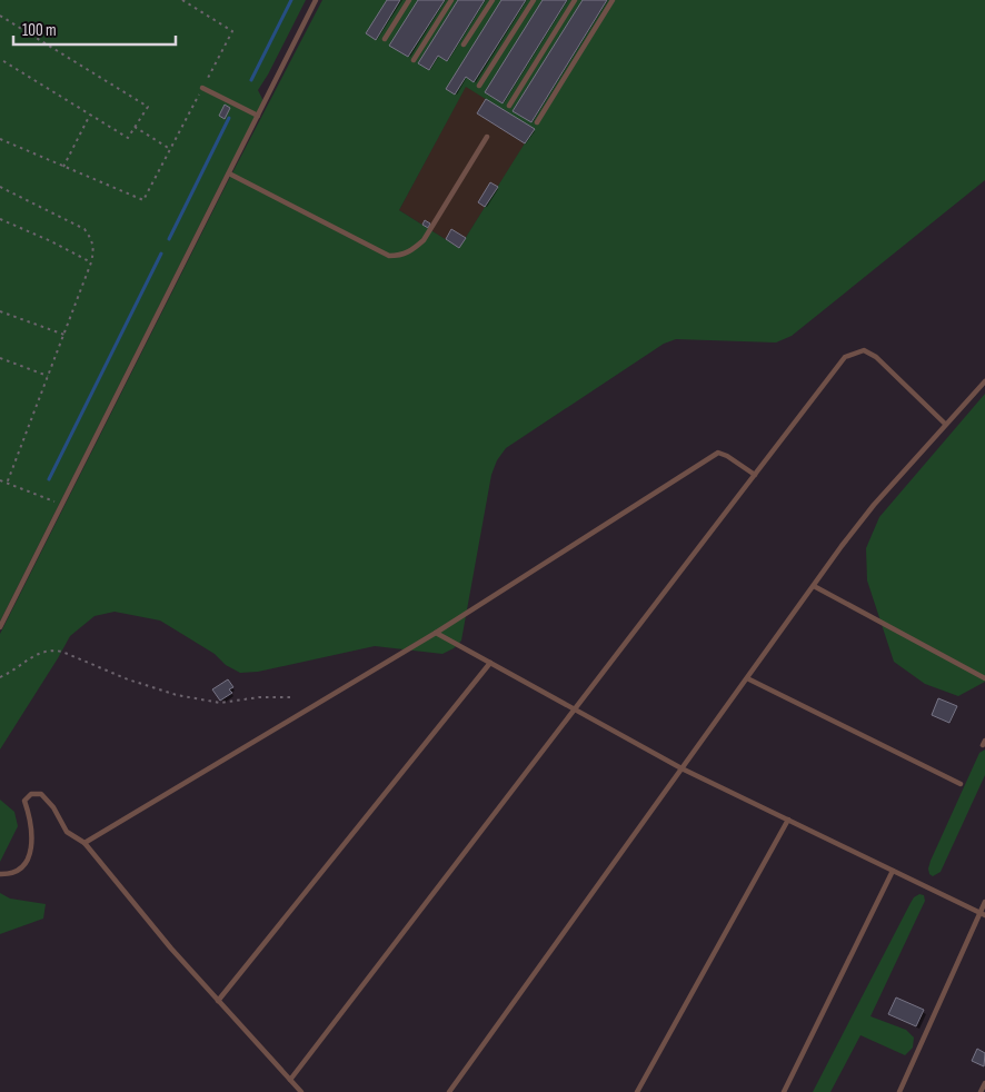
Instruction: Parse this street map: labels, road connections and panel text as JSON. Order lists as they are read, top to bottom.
{
  "scale_bar": "100 m"
}
